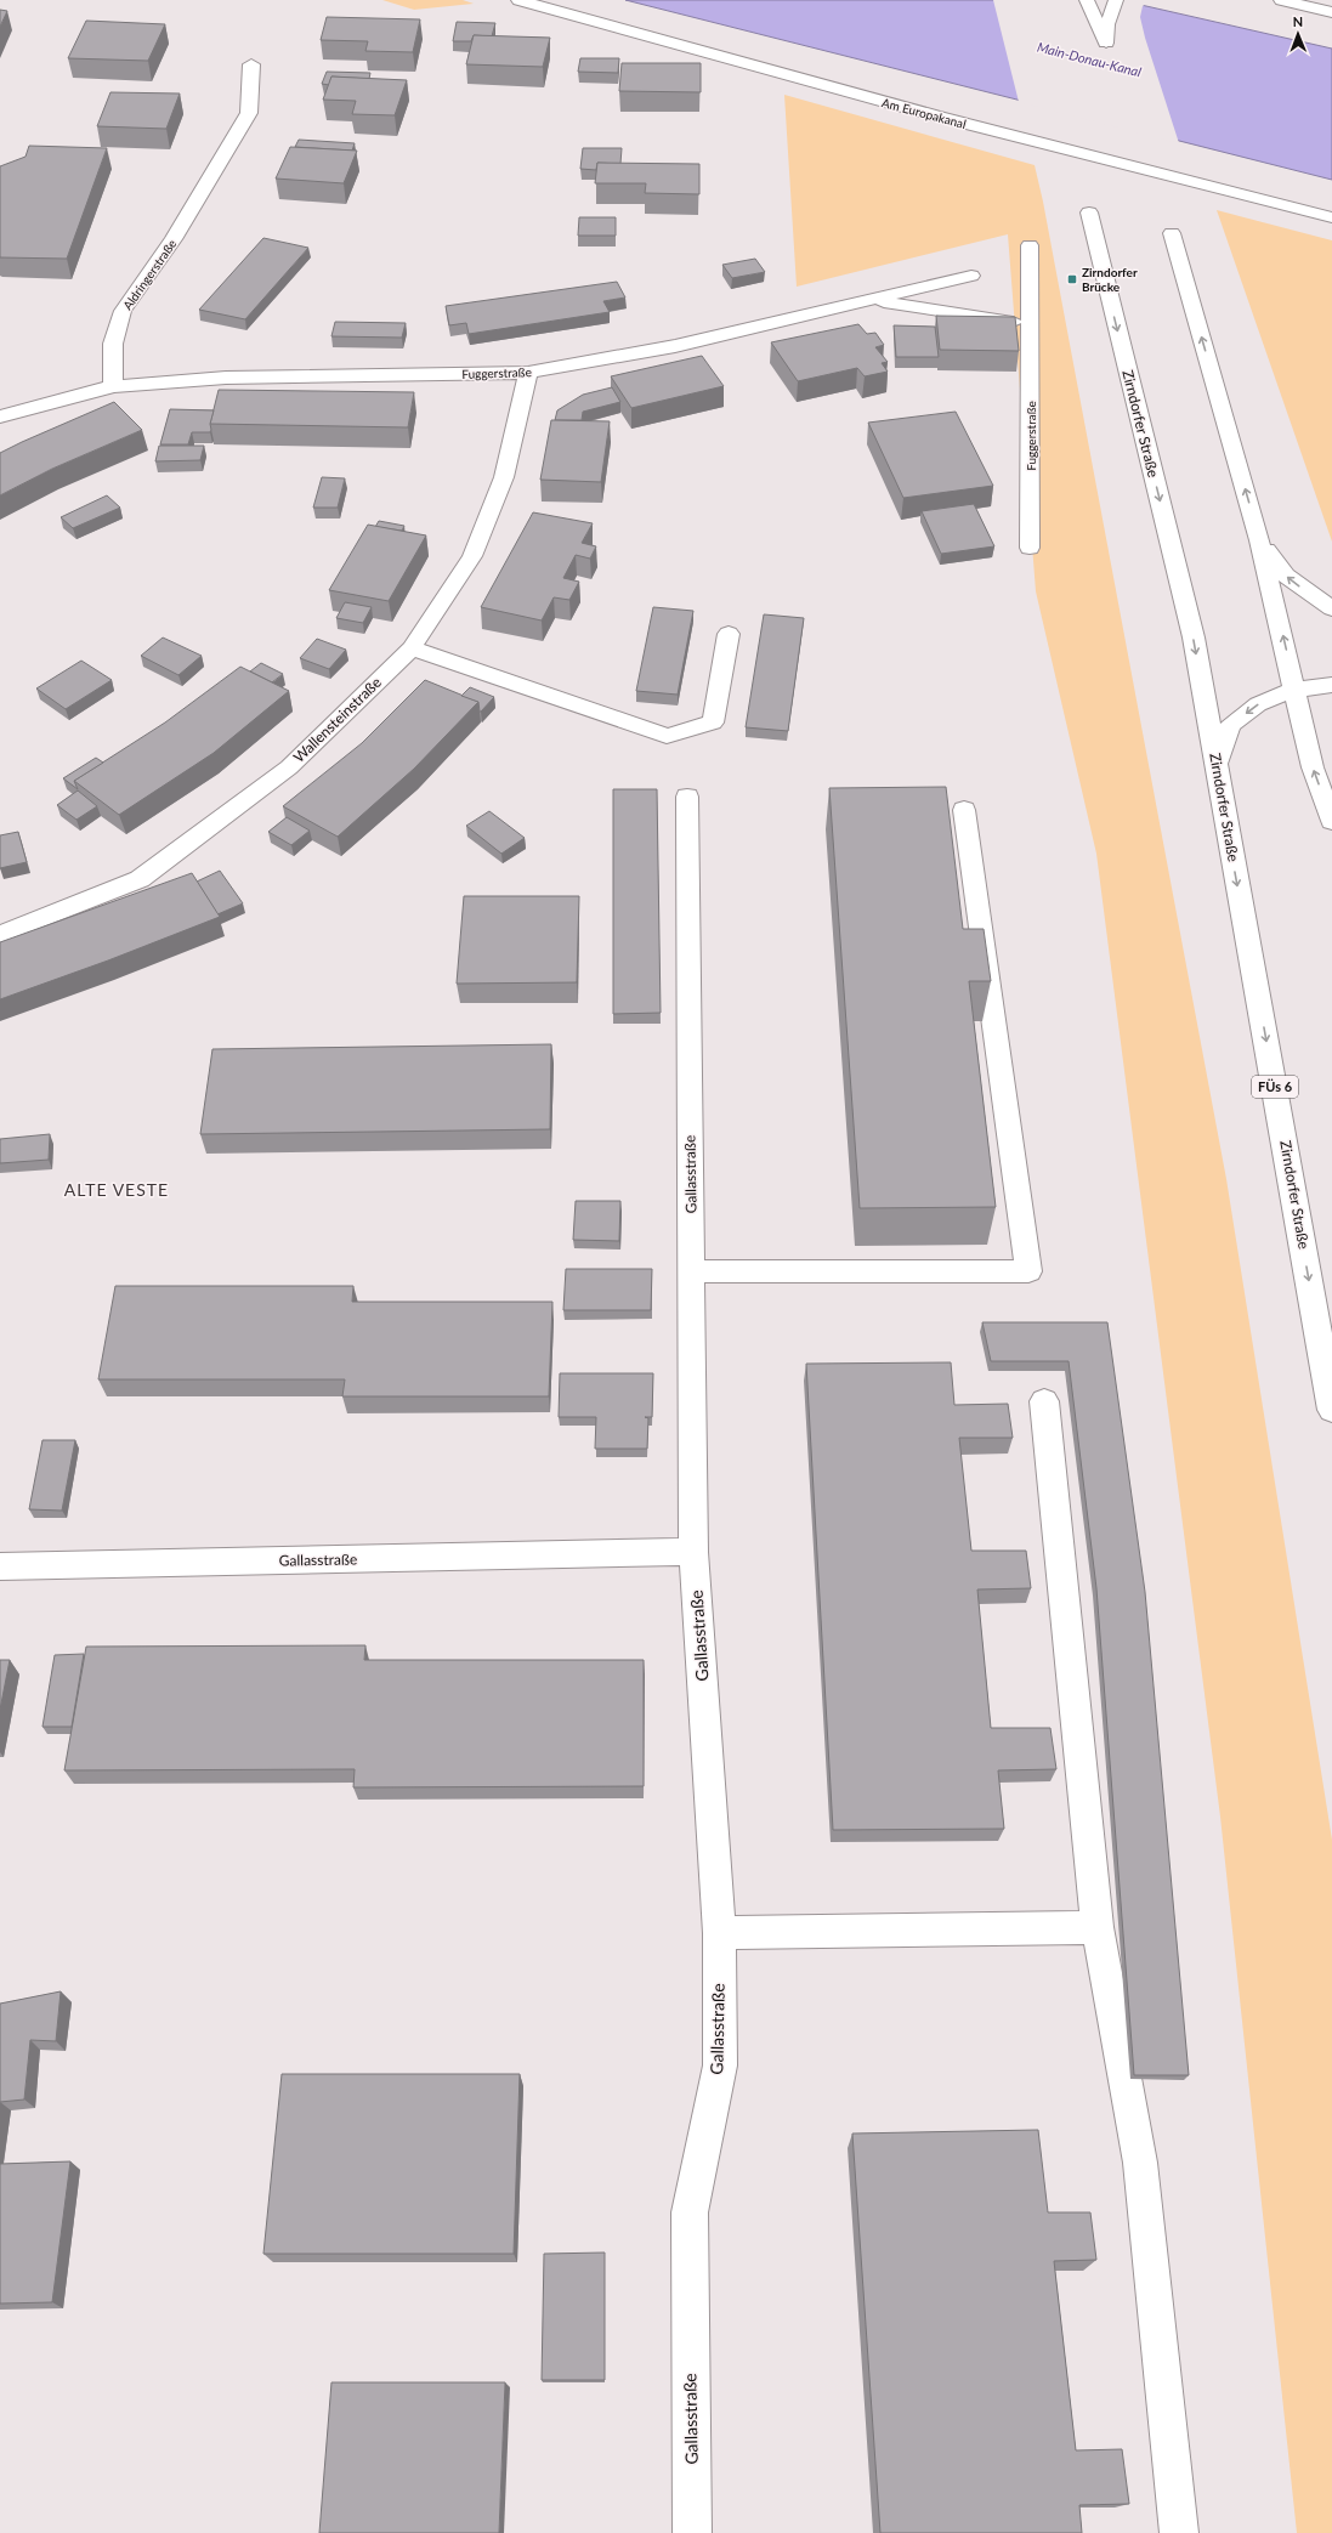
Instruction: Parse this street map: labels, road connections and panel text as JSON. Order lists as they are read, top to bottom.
{
  "streets": {
    "main road": [
      "Am Europakanal",
      "Aldringerstraße",
      "Fuggerstraße",
      "Zirndorfer Straße",
      "Wallensteinstraße",
      "FÜs 6",
      "Gallasstraße"
    ]
  },
  "crossings": [
    ["Aldringerstraße", "Fuggerstraße"],
    ["Fuggerstraße", "Wallensteinstraße"]
  ],
  "districts": ["ALTE VESTE"],
  "water": ["Main-Donau-Kanal"],
  "places": {
    "transit": ["Zirndorfer Brücke"]
  },
  "north": "top"
}
